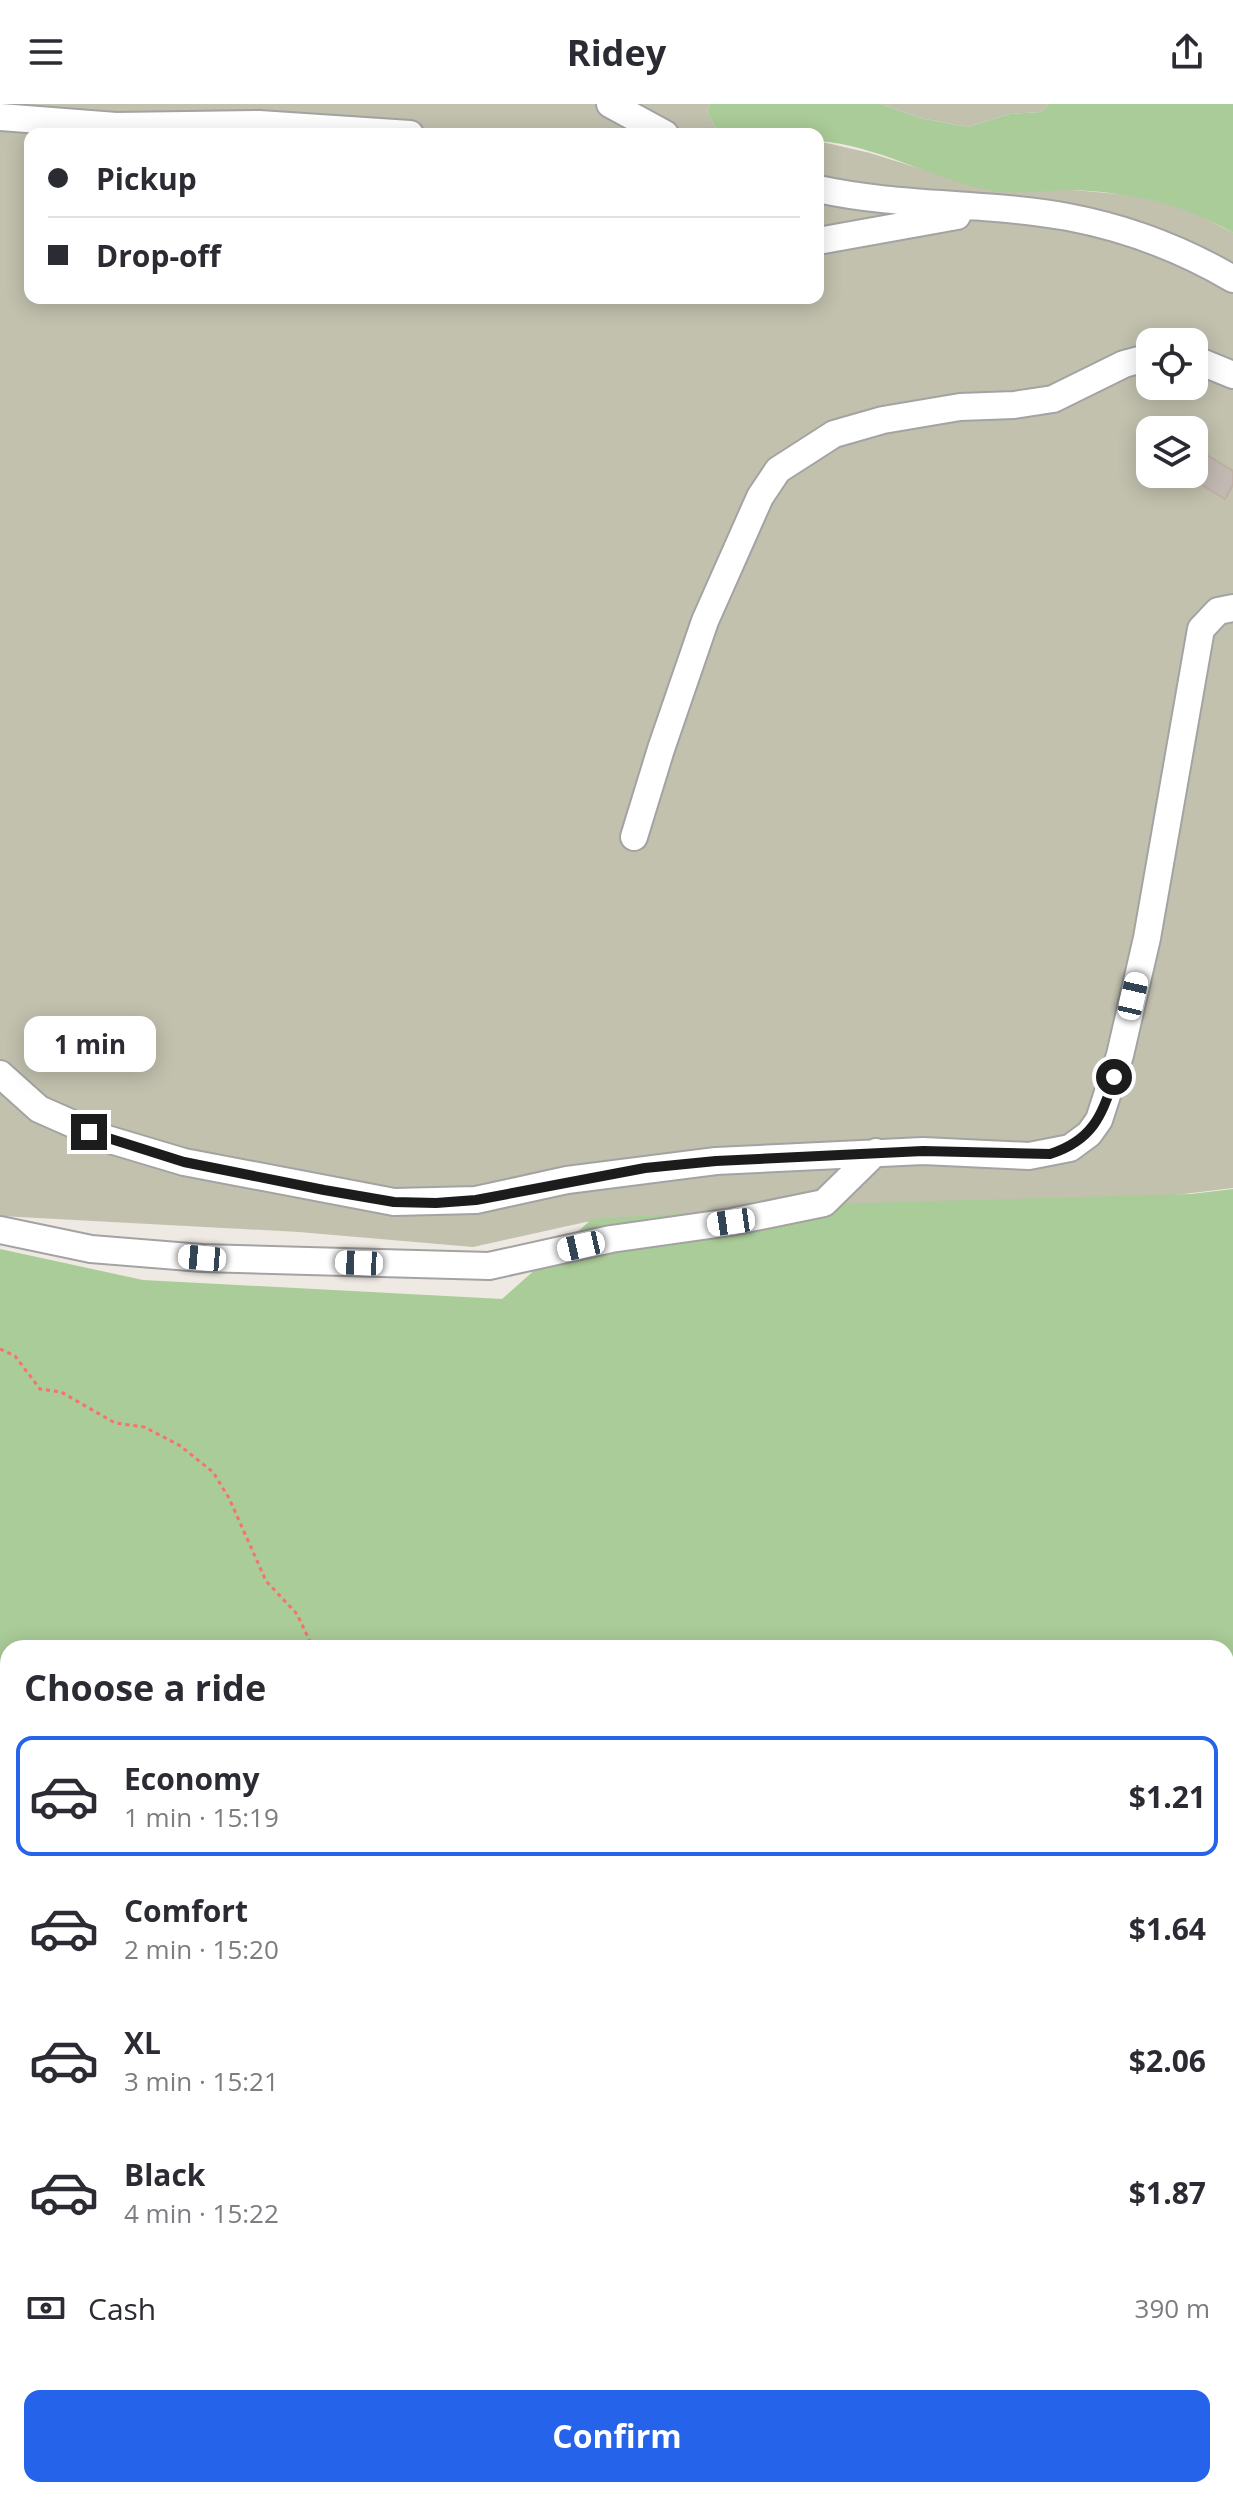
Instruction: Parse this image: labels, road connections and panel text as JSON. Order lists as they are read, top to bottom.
{
  "page": {
    "header": "Ridey",
    "banner": ["Pickup", "Drop-off"],
    "bubble": "1 min",
    "heading": "Choose a ride",
    "list": [
      {
        "name": "Economy",
        "note": "1 min · 15:19",
        "value": "$1.21"
      },
      {
        "name": "Comfort",
        "note": "2 min · 15:20",
        "value": "$1.64"
      },
      {
        "name": "XL",
        "note": "3 min · 15:21",
        "value": "$2.06"
      },
      {
        "name": "Black",
        "note": "4 min · 15:22",
        "value": "$1.87"
      }
    ],
    "pay": ["Cash", "390 m"],
    "buttons": "Confirm"
  }
}
